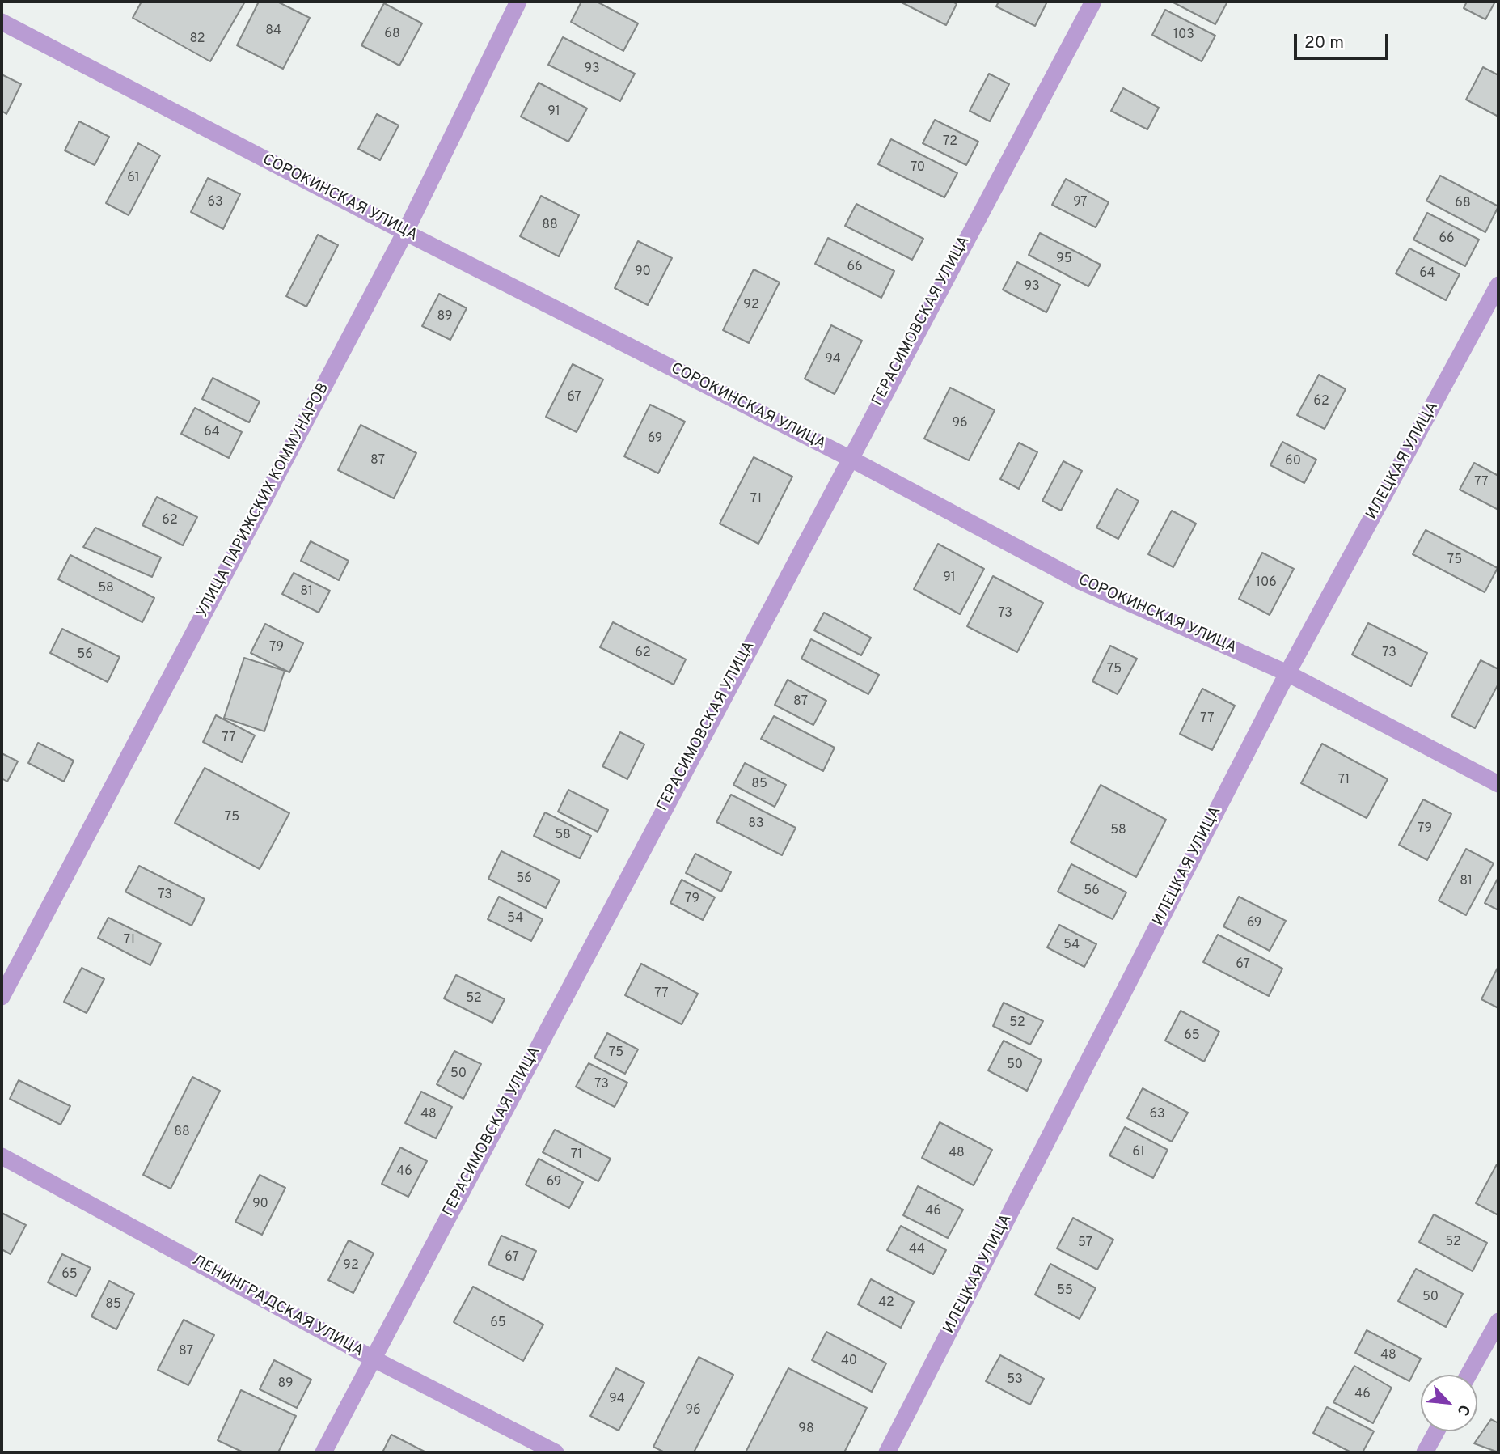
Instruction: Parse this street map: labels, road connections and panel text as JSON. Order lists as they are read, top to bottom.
{
  "streets": {
    "street": [
      "СОРОКИНСКАЯ УЛИЦА",
      "ГЕРАСИМОВСКАЯ УЛИЦА",
      "ИЛЕЦКАЯ УЛИЦА",
      "УЛИЦА ПАРИЖСКИХ КОММУНАРОВ",
      "ЛЕНИНГРАДСКАЯ УЛИЦА"
    ]
  },
  "crossings": [
    ["СОРОКИНСКАЯ УЛИЦА", "ГЕРАСИМОВСКАЯ УЛИЦА"],
    ["СОРОКИНСКАЯ УЛИЦА", "ИЛЕЦКАЯ УЛИЦА"],
    ["СОРОКИНСКАЯ УЛИЦА", "УЛИЦА ПАРИЖСКИХ КОММУНАРОВ"],
    ["ГЕРАСИМОВСКАЯ УЛИЦА", "ЛЕНИНГРАДСКАЯ УЛИЦА"]
  ],
  "house_numbers": [
    "84",
    "68",
    "103",
    "82",
    "93",
    "91",
    "72",
    "70",
    "61",
    "63",
    "97",
    "68",
    "88",
    "66",
    "95",
    "66",
    "90",
    "64",
    "93",
    "92",
    "89",
    "94",
    "67",
    "62",
    "96",
    "64",
    "69",
    "87",
    "60",
    "77",
    "71",
    "62",
    "75",
    "91",
    "106",
    "58",
    "81",
    "73",
    "79",
    "62",
    "73",
    "56",
    "75",
    "87",
    "77",
    "77",
    "71",
    "85",
    "75",
    "83",
    "79",
    "58",
    "58",
    "56",
    "81",
    "56",
    "73",
    "79",
    "54",
    "69",
    "71",
    "54",
    "67",
    "77",
    "52",
    "52",
    "65",
    "75",
    "50",
    "50",
    "73",
    "48",
    "63",
    "88",
    "61",
    "48",
    "71",
    "46",
    "69",
    "90",
    "46",
    "52",
    "57",
    "44",
    "67",
    "92",
    "65",
    "55",
    "50",
    "42",
    "85",
    "65",
    "87",
    "48",
    "40",
    "53",
    "89",
    "46",
    "94",
    "96",
    "98"
  ],
  "scale_bar": "20 m",
  "north": "bottom right"
}
